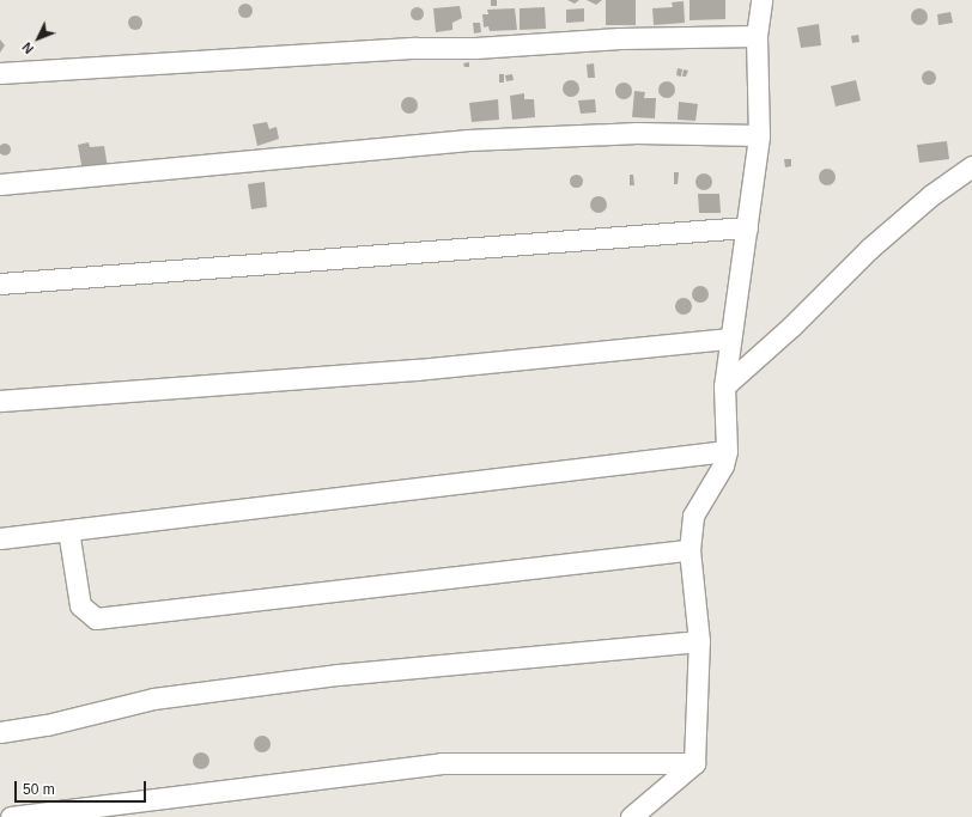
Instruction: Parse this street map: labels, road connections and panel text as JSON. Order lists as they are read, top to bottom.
{
  "scale_bar": "50 m",
  "north": "bottom left"
}
